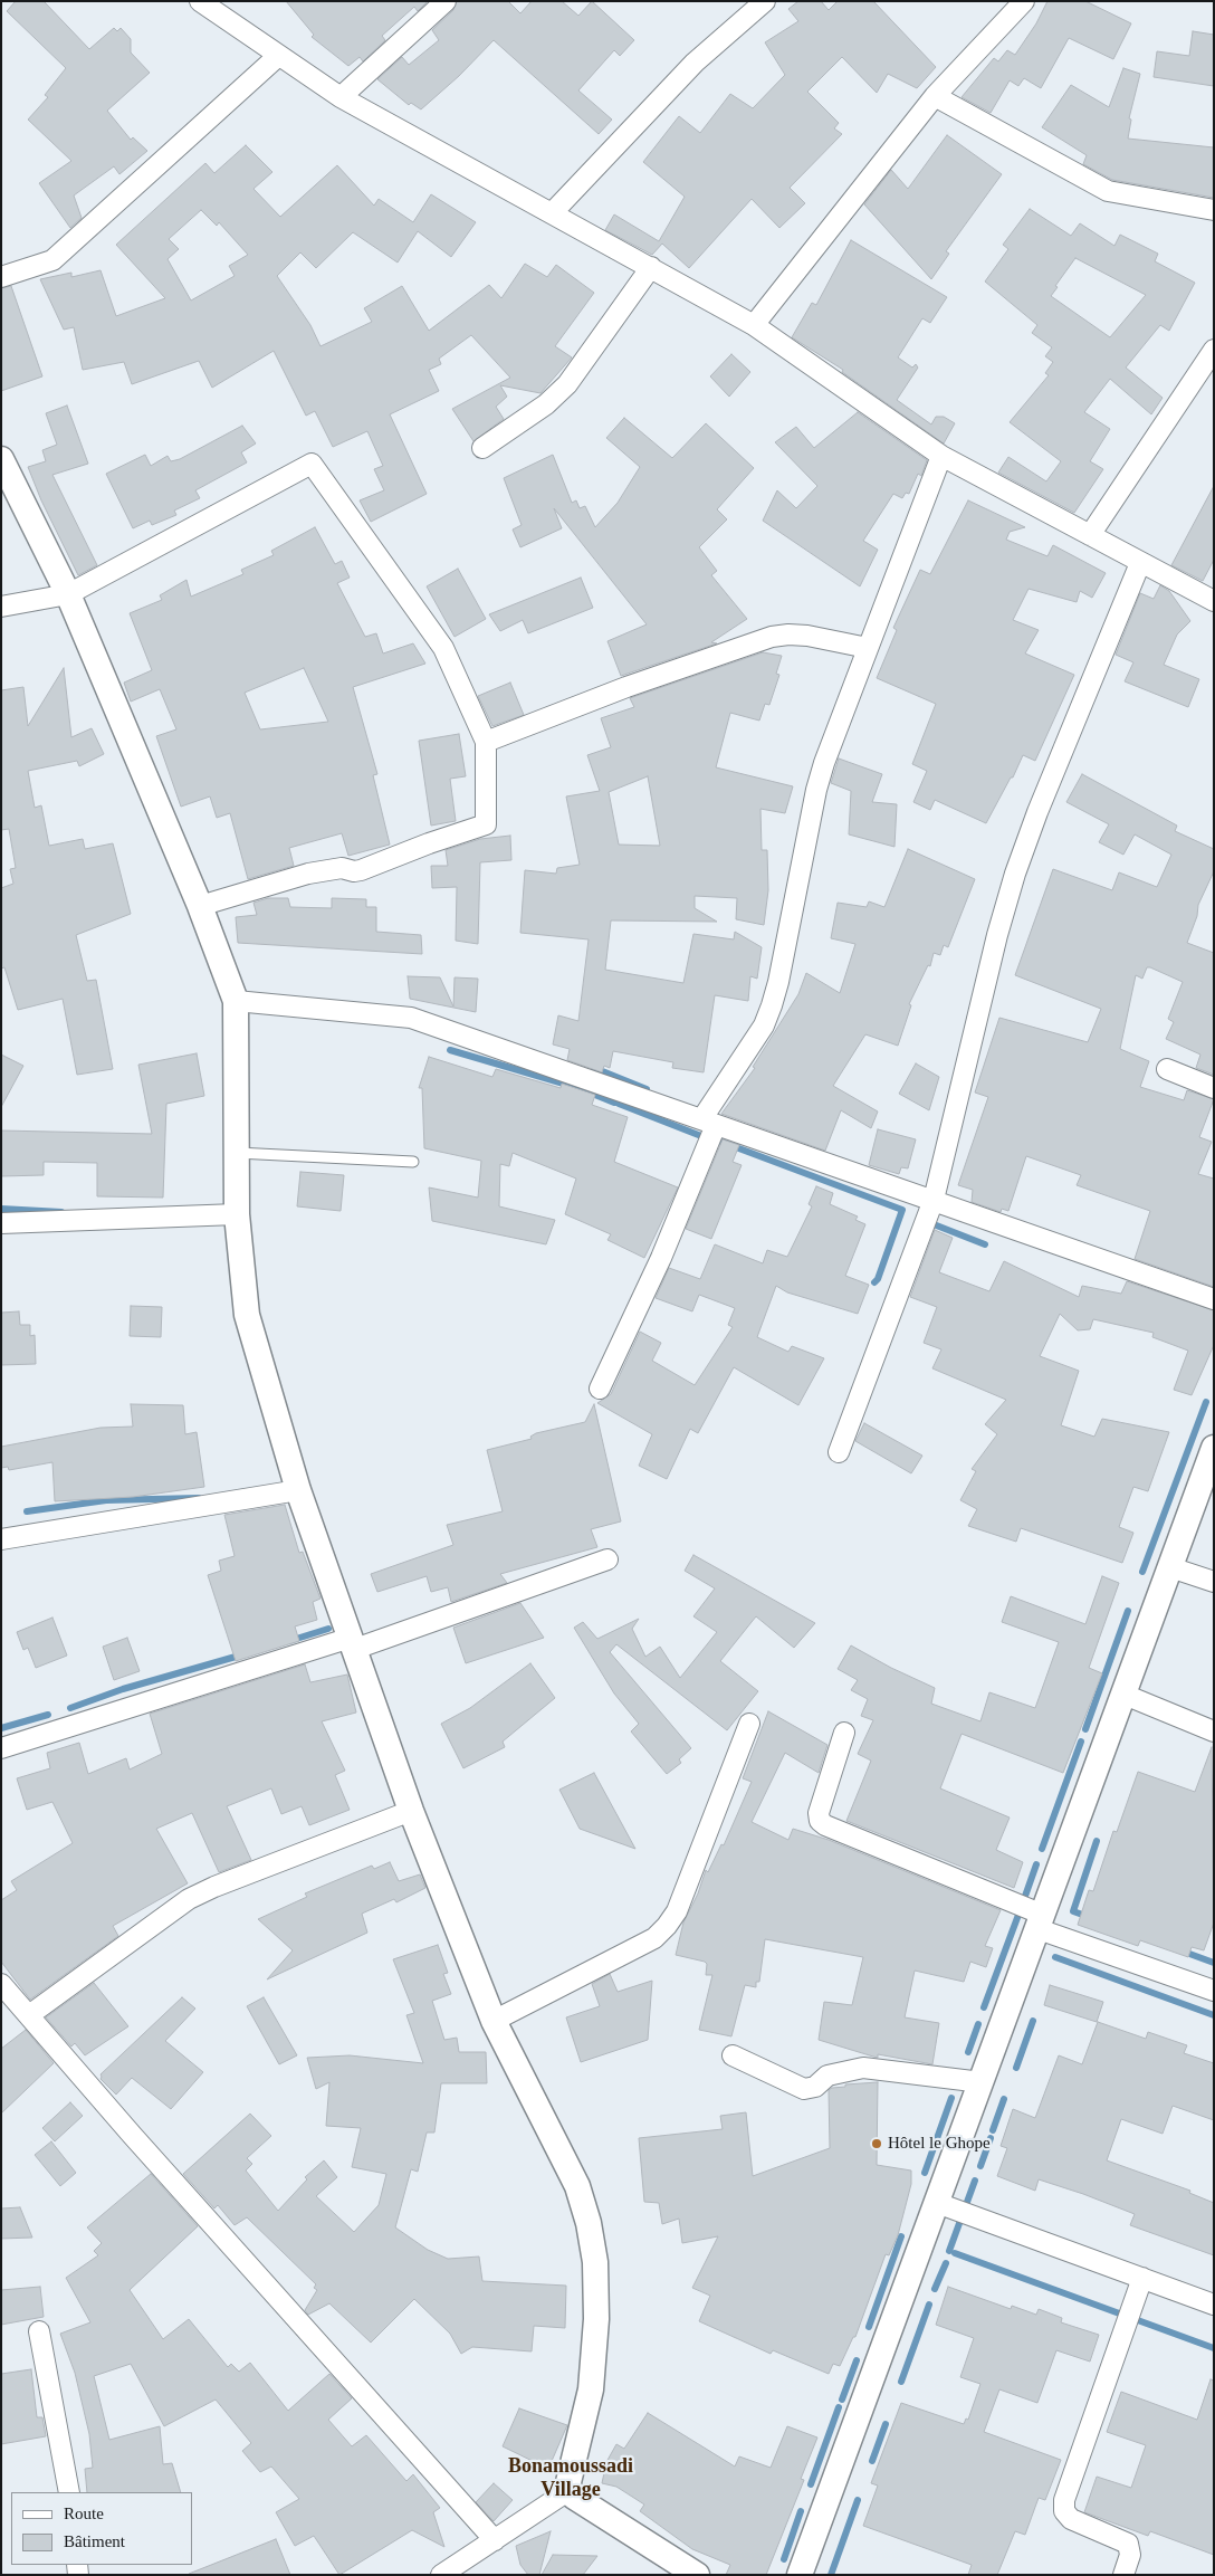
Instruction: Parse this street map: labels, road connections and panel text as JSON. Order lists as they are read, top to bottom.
{
  "districts": ["Bonamoussadi Village"],
  "places": ["Hôtel le Ghope"],
  "legend": ["Route", "Bâtiment"]
}
